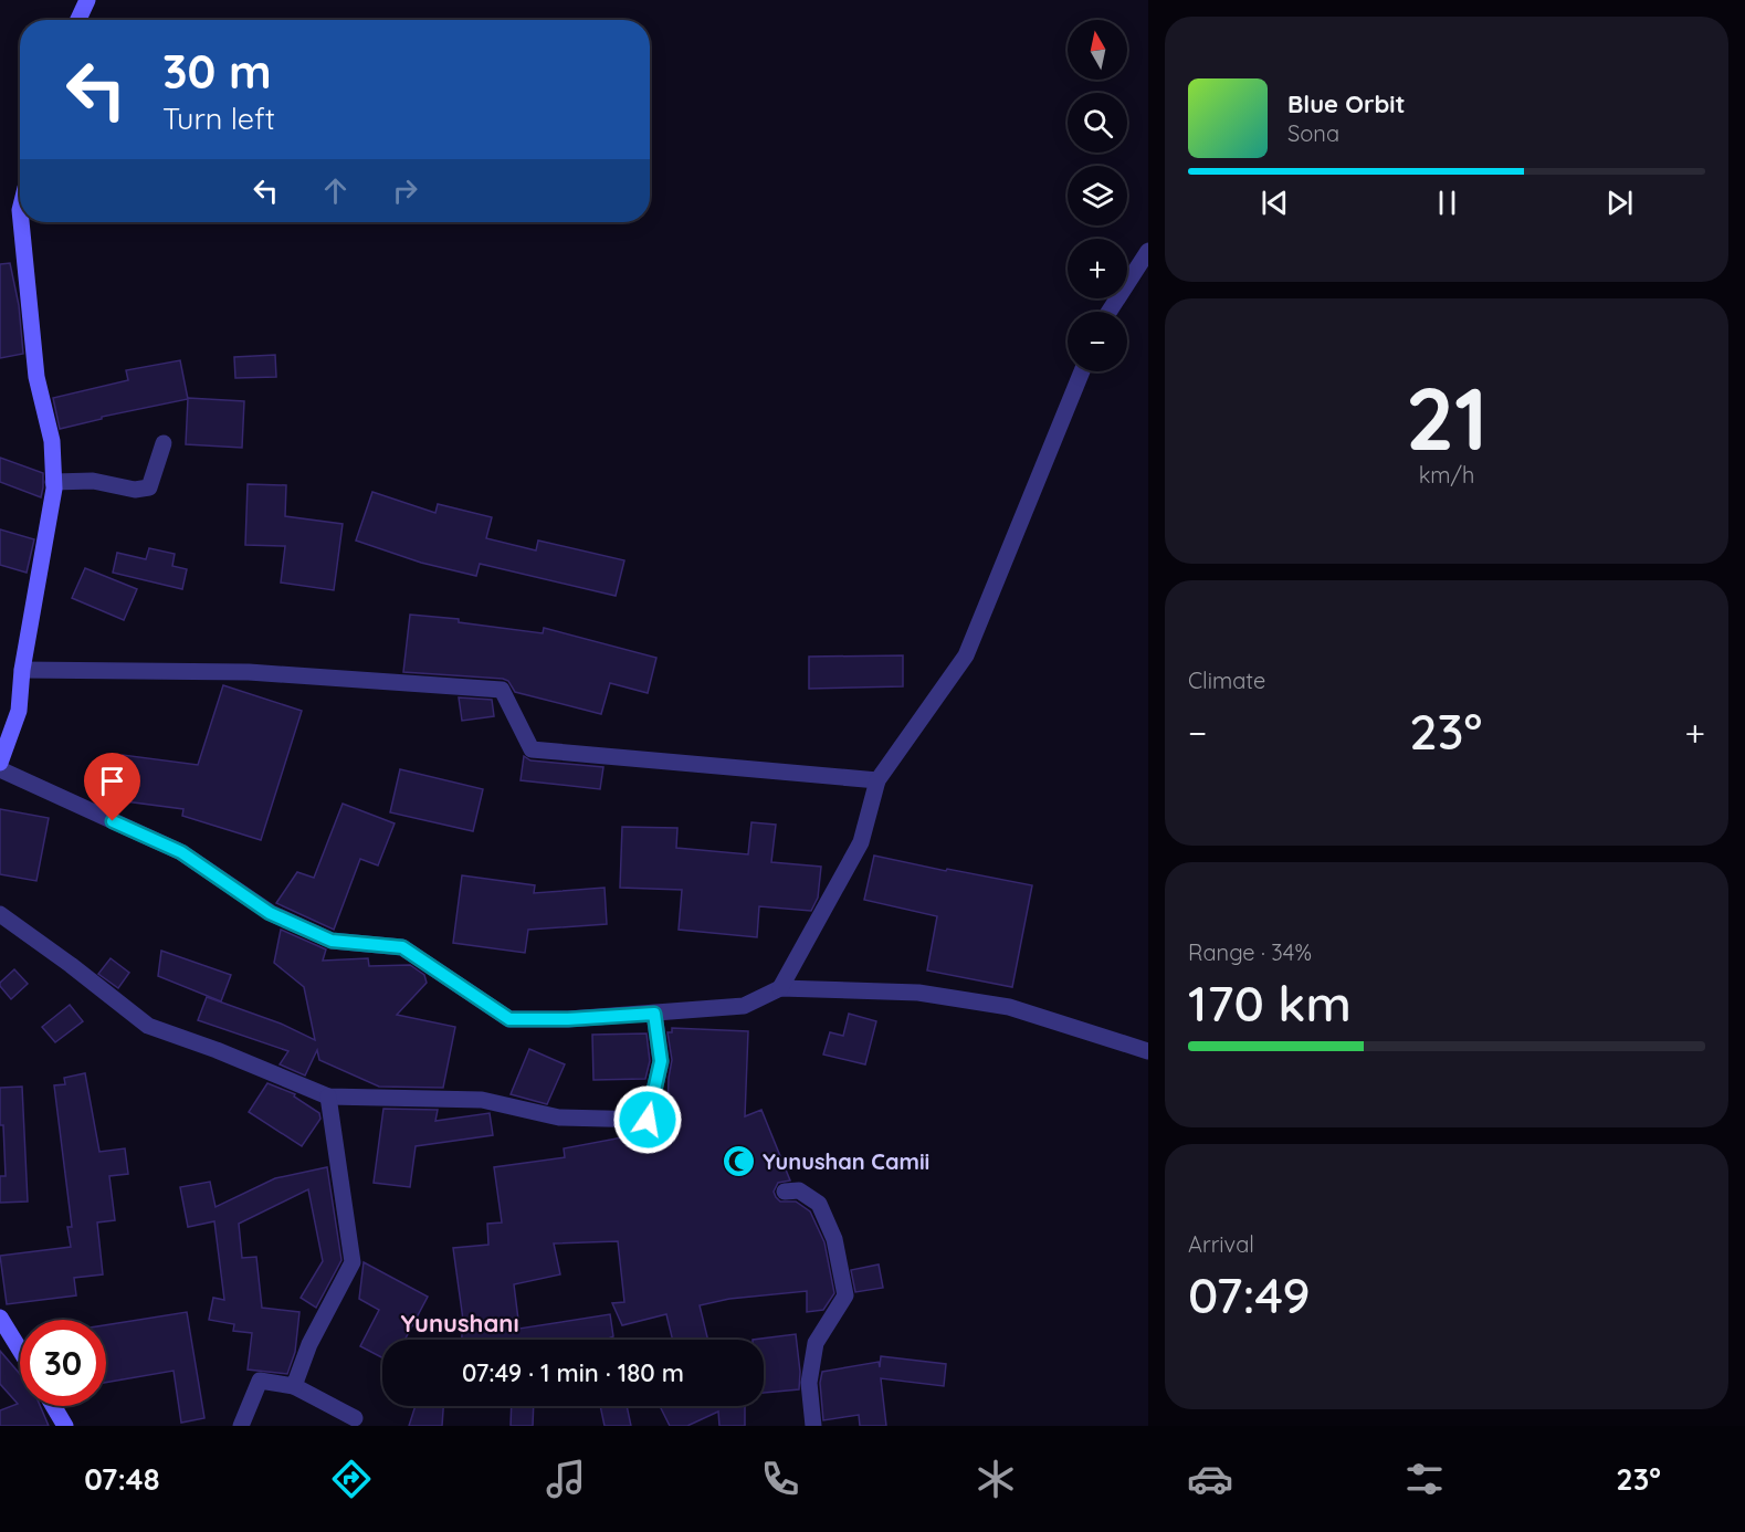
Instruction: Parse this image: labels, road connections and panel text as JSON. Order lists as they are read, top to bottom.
{
  "districts": ["Yunushanı"],
  "places": {
    "mosque": ["Yunushan Camii"]
  },
  "north": "top",
  "page": {
    "map_buttons": ["+", "−"],
    "turn": ["30 m", "Turn left"],
    "song": ["Blue Orbit", "Sona"],
    "tile": [
      ["21", "km/h"],
      "Climate",
      ["Range · 34%", "170 km"],
      ["Arrival", "07:49"]
    ],
    "heat": ["−", "23°", "+"],
    "limit": "30",
    "trip": "07:49 · 1 min · 180 m",
    "tabs": ["07:48", "23°"]
  }
}
